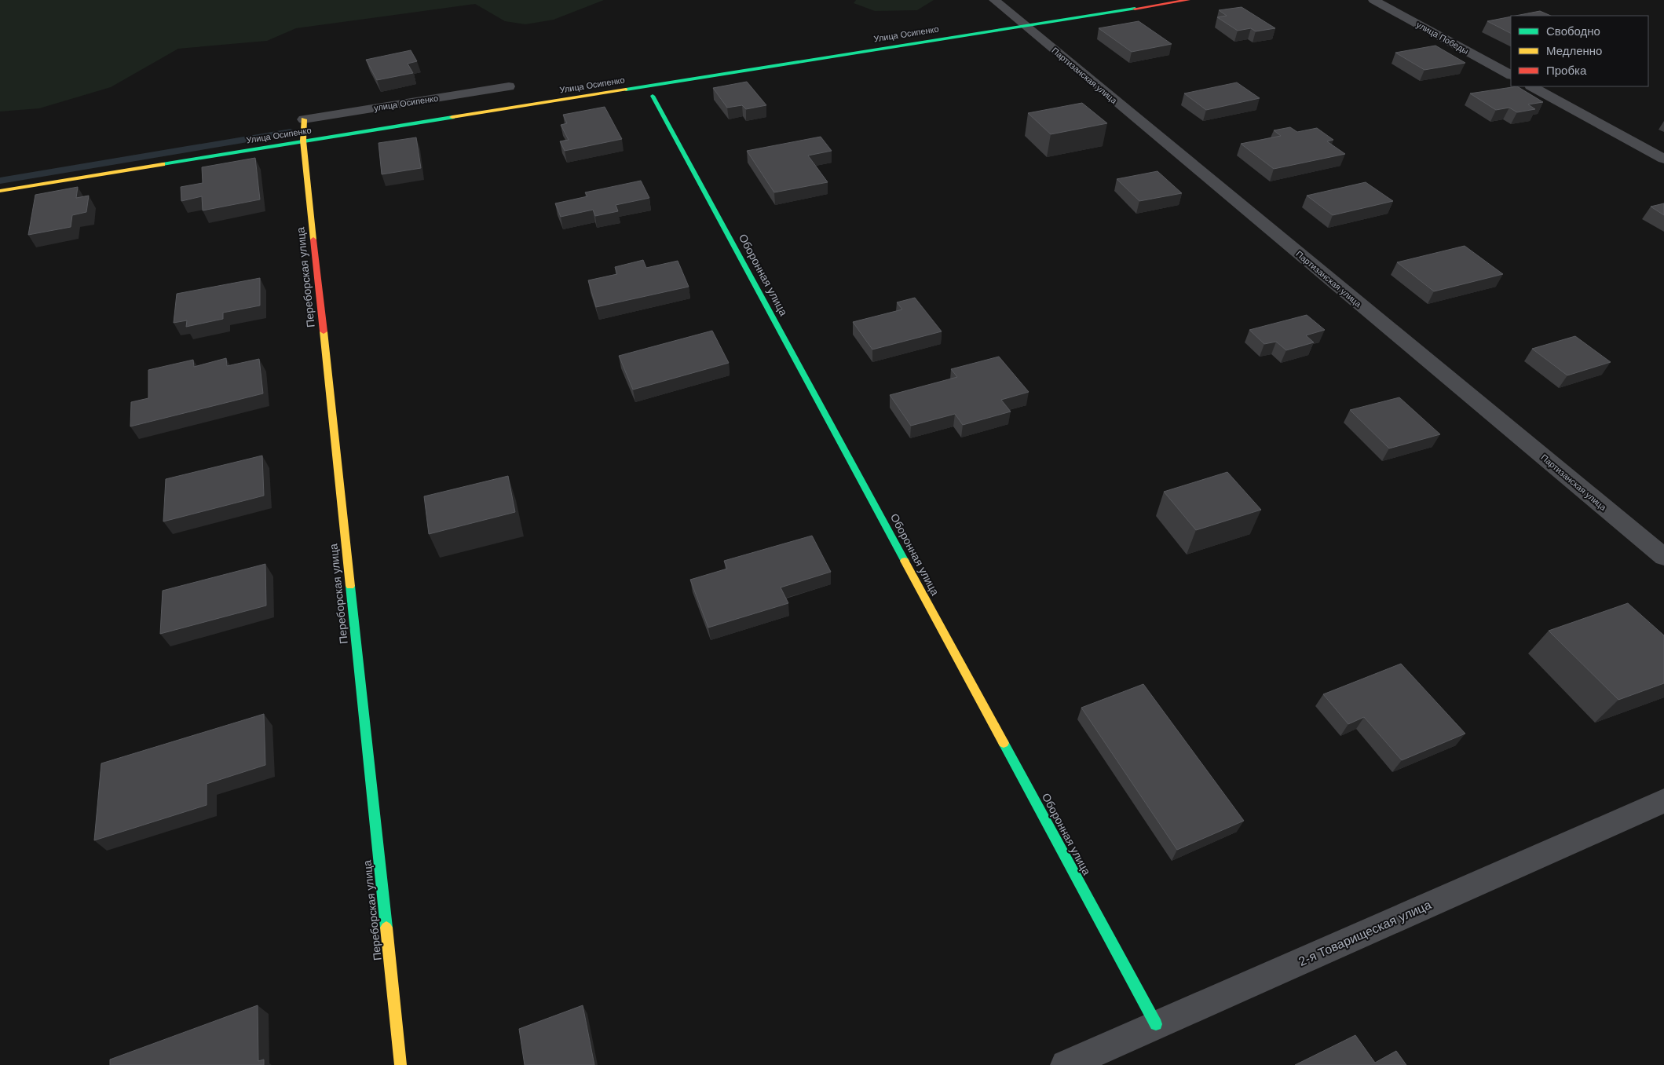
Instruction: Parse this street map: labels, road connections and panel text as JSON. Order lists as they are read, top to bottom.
{
  "streets": {
    "street": [
      "Улица Осипенко",
      "улица Победы",
      "Партизанская улица",
      "улица Осипенко",
      "Оборонная улица",
      "Переборская улица",
      "2-я Товарищеская улица"
    ]
  },
  "crossings": [
    ["Улица Осипенко", "Партизанская улица"],
    ["Улица Осипенко", "Переборская улица"],
    ["улица Осипенко", "Переборская улица"],
    ["Оборонная улица", "2-я Товарищеская улица"]
  ],
  "legend": ["Свободно", "Медленно", "Пробка"]
}
